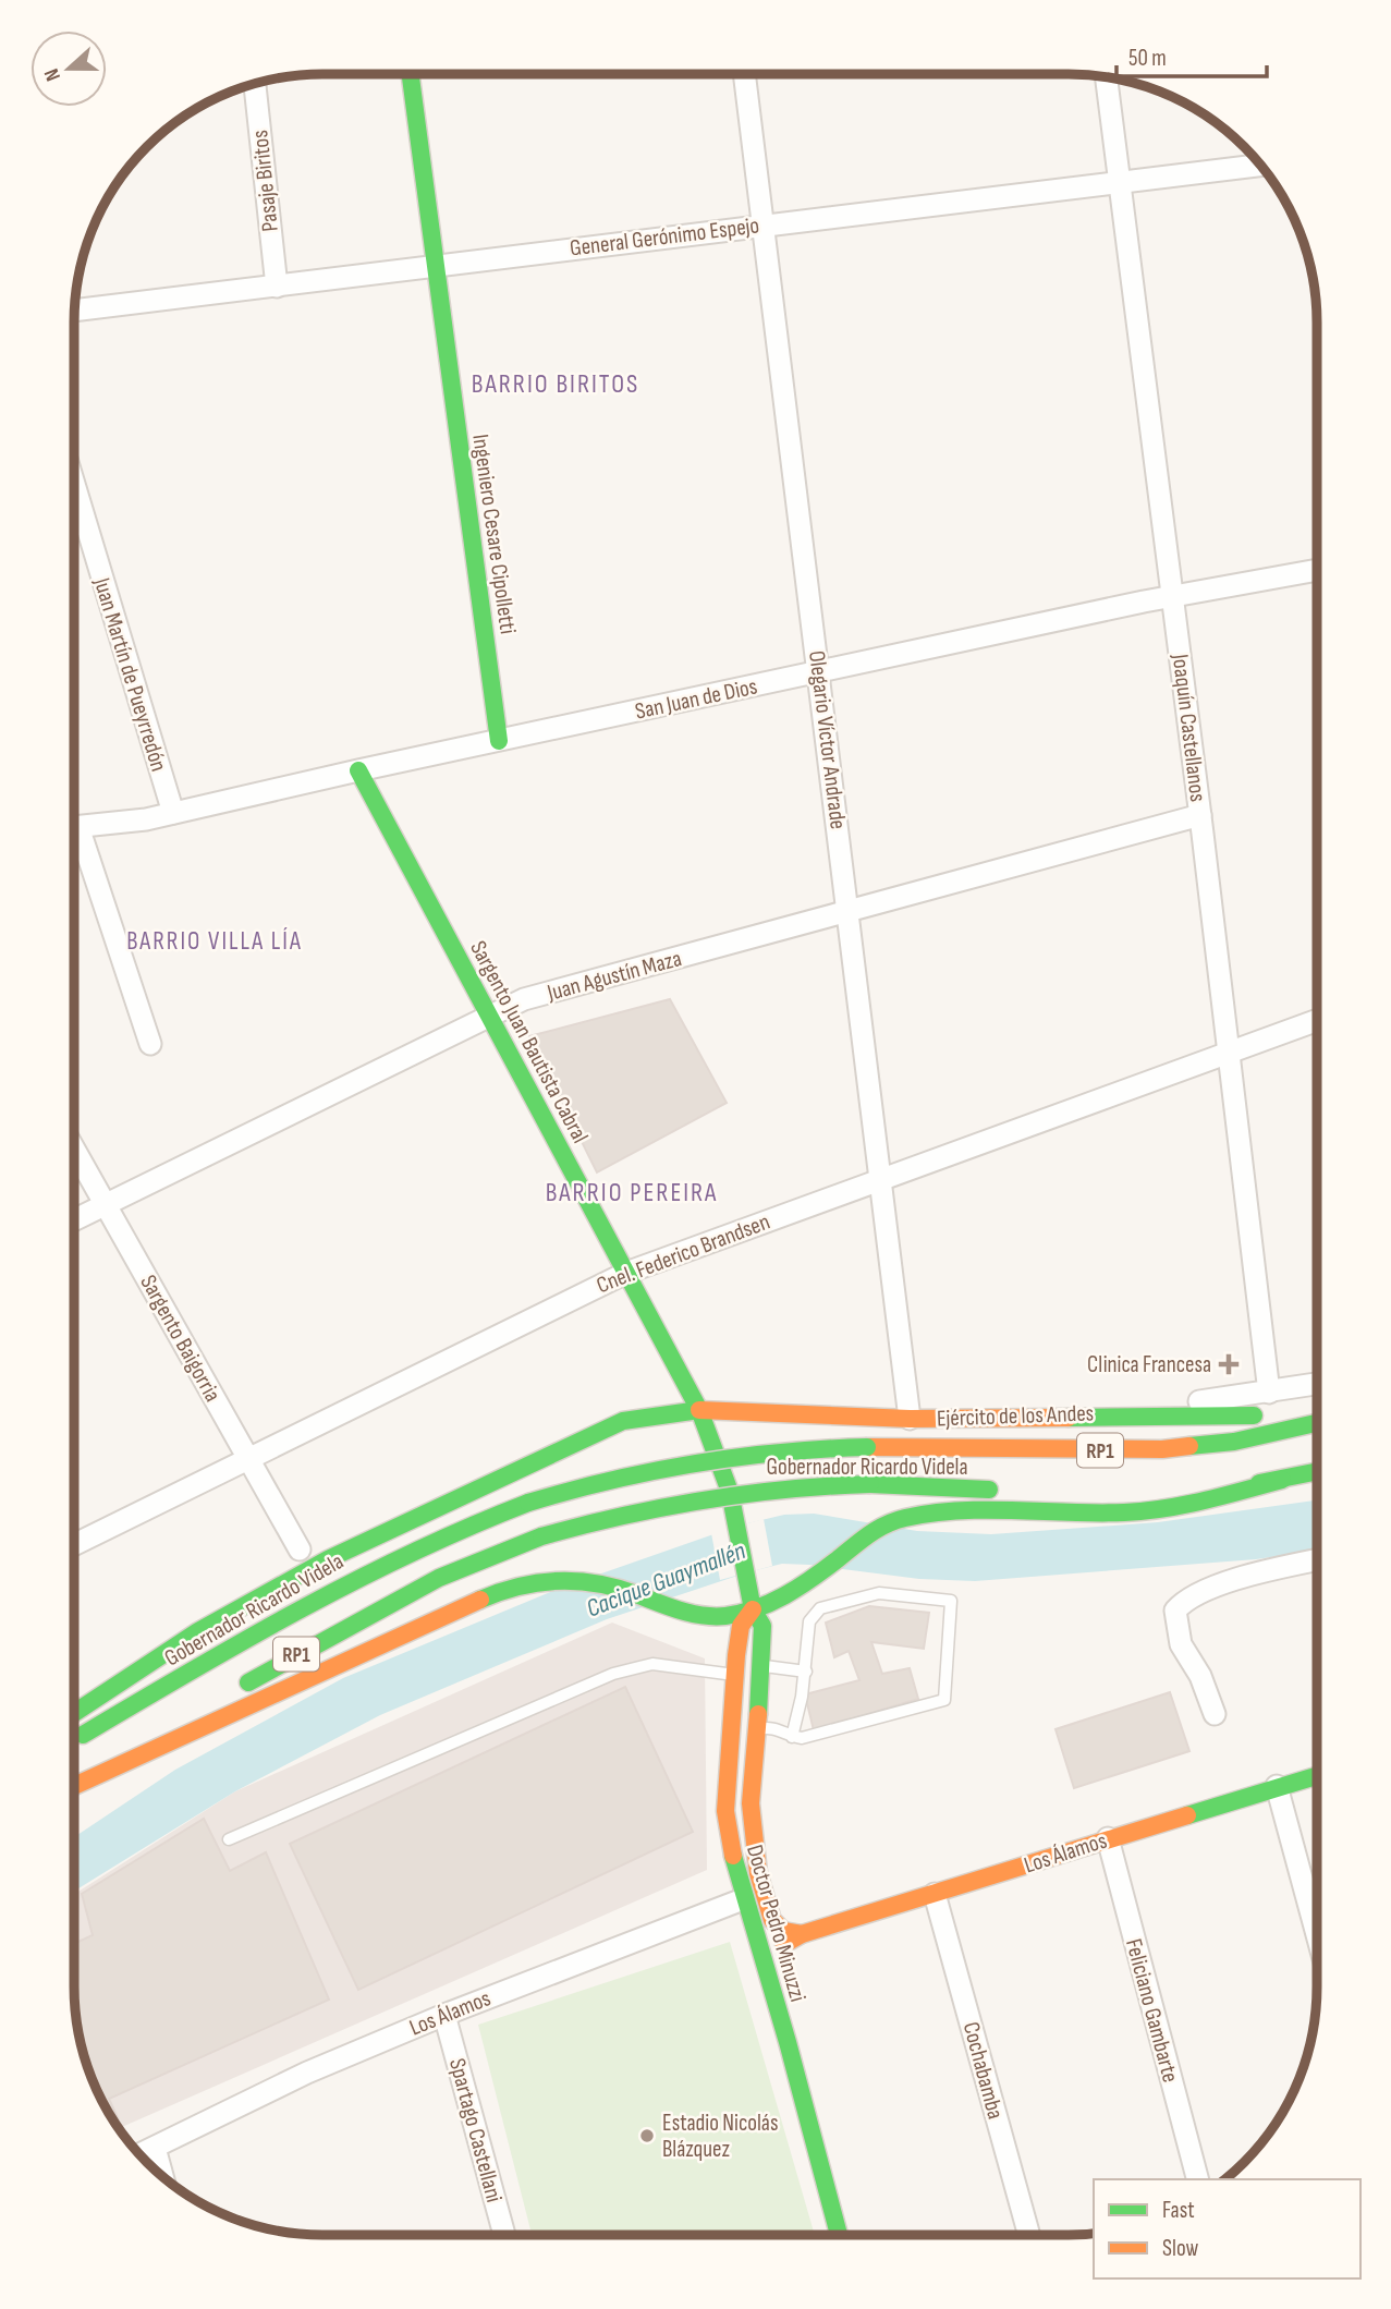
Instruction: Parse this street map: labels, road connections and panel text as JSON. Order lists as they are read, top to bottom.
{
  "streets": {
    "main road": [
      "Ingeniero Cesare Cipolletti",
      "Sargento Juan Bautista Cabral",
      "Ejército de los Andes",
      "RP1",
      "Gobernador Ricardo Videla",
      "Los Álamos",
      "Doctor Pedro Minuzzi"
    ],
    "street": [
      "Pasaje Biritos",
      "General Gerónimo Espejo",
      "Juan Martín de Pueyrredón",
      "San Juan de Dios",
      "Joaquín Castellanos",
      "Olegario Víctor Andrade",
      "Juan Agustín Maza",
      "Cnel. Federico Brandsen",
      "Sargento Baigorria",
      "Feliciano Gambarte",
      "Cochabamba",
      "Spartago Castellani"
    ]
  },
  "crossings": [
    ["Pasaje Biritos", "General Gerónimo Espejo"],
    ["General Gerónimo Espejo", "Ingeniero Cesare Cipolletti"],
    ["General Gerónimo Espejo", "Joaquín Castellanos"],
    ["General Gerónimo Espejo", "Olegario Víctor Andrade"],
    ["Ingeniero Cesare Cipolletti", "San Juan de Dios"],
    ["Juan Martín de Pueyrredón", "San Juan de Dios"],
    ["San Juan de Dios", "Joaquín Castellanos"],
    ["San Juan de Dios", "Olegario Víctor Andrade"],
    ["San Juan de Dios", "Sargento Juan Bautista Cabral"],
    ["Joaquín Castellanos", "Juan Agustín Maza"],
    ["Joaquín Castellanos", "Cnel. Federico Brandsen"],
    ["Joaquín Castellanos", "Ejército de los Andes"],
    ["Olegario Víctor Andrade", "Juan Agustín Maza"],
    ["Olegario Víctor Andrade", "Cnel. Federico Brandsen"],
    ["Olegario Víctor Andrade", "Ejército de los Andes"],
    ["Juan Agustín Maza", "Sargento Juan Bautista Cabral"],
    ["Juan Agustín Maza", "Sargento Baigorria"],
    ["Sargento Juan Bautista Cabral", "Cnel. Federico Brandsen"],
    ["Sargento Juan Bautista Cabral", "Ejército de los Andes"],
    ["Sargento Juan Bautista Cabral", "Doctor Pedro Minuzzi"],
    ["Cnel. Federico Brandsen", "Sargento Baigorria"],
    ["Los Álamos", "Doctor Pedro Minuzzi"],
    ["Los Álamos", "Feliciano Gambarte"],
    ["Los Álamos", "Cochabamba"],
    ["Los Álamos", "Spartago Castellani"]
  ],
  "districts": ["BARRIO BIRITOS", "BARRIO VILLA LÍA", "BARRIO PEREIRA"],
  "water": ["Cacique Guaymallén"],
  "places": {
    "health": ["Clinica Francesa"],
    "other": ["Estadio Nicolás Blázquez"]
  },
  "legend": ["Fast", "Slow"],
  "scale_bar": "50 m",
  "north": "left"
}
